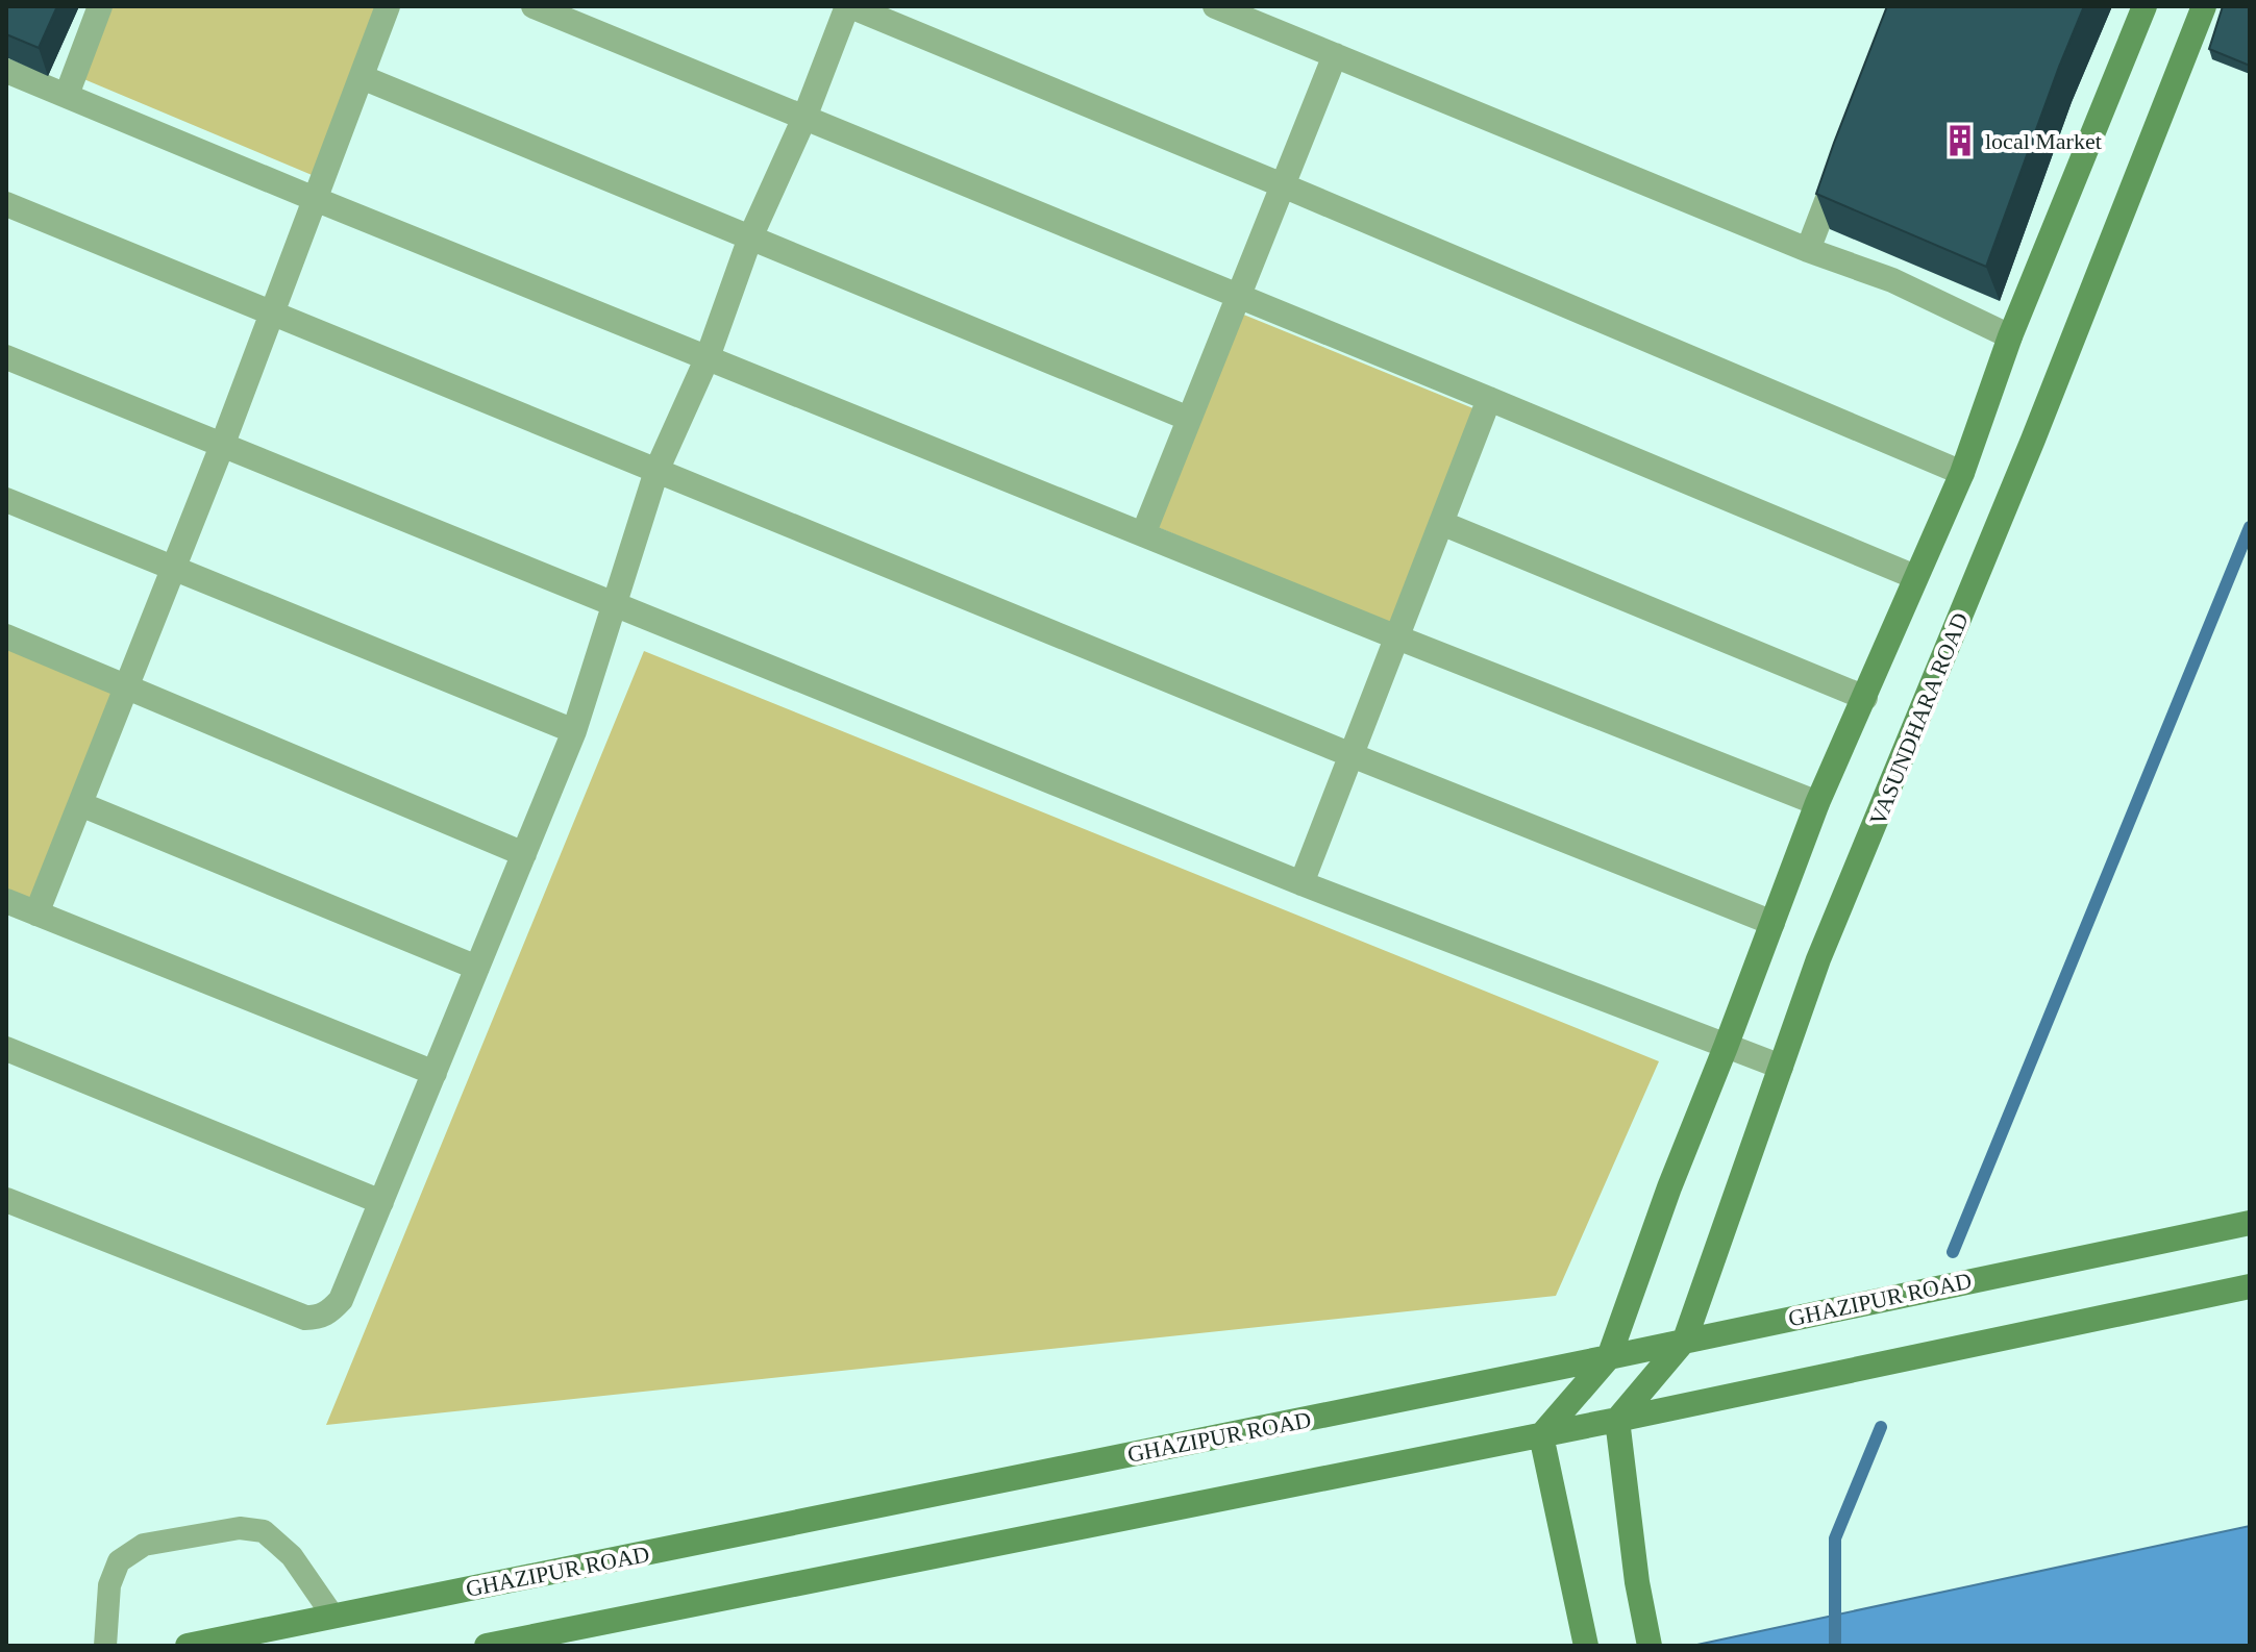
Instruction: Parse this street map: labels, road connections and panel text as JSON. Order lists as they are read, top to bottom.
{
  "streets": {
    "main road": ["VASUNDHARA ROAD", "GHAZIPUR ROAD"]
  },
  "crossings": [
    ["VASUNDHARA ROAD", "GHAZIPUR ROAD"]
  ],
  "places": {
    "building": ["local Market"]
  }
}
